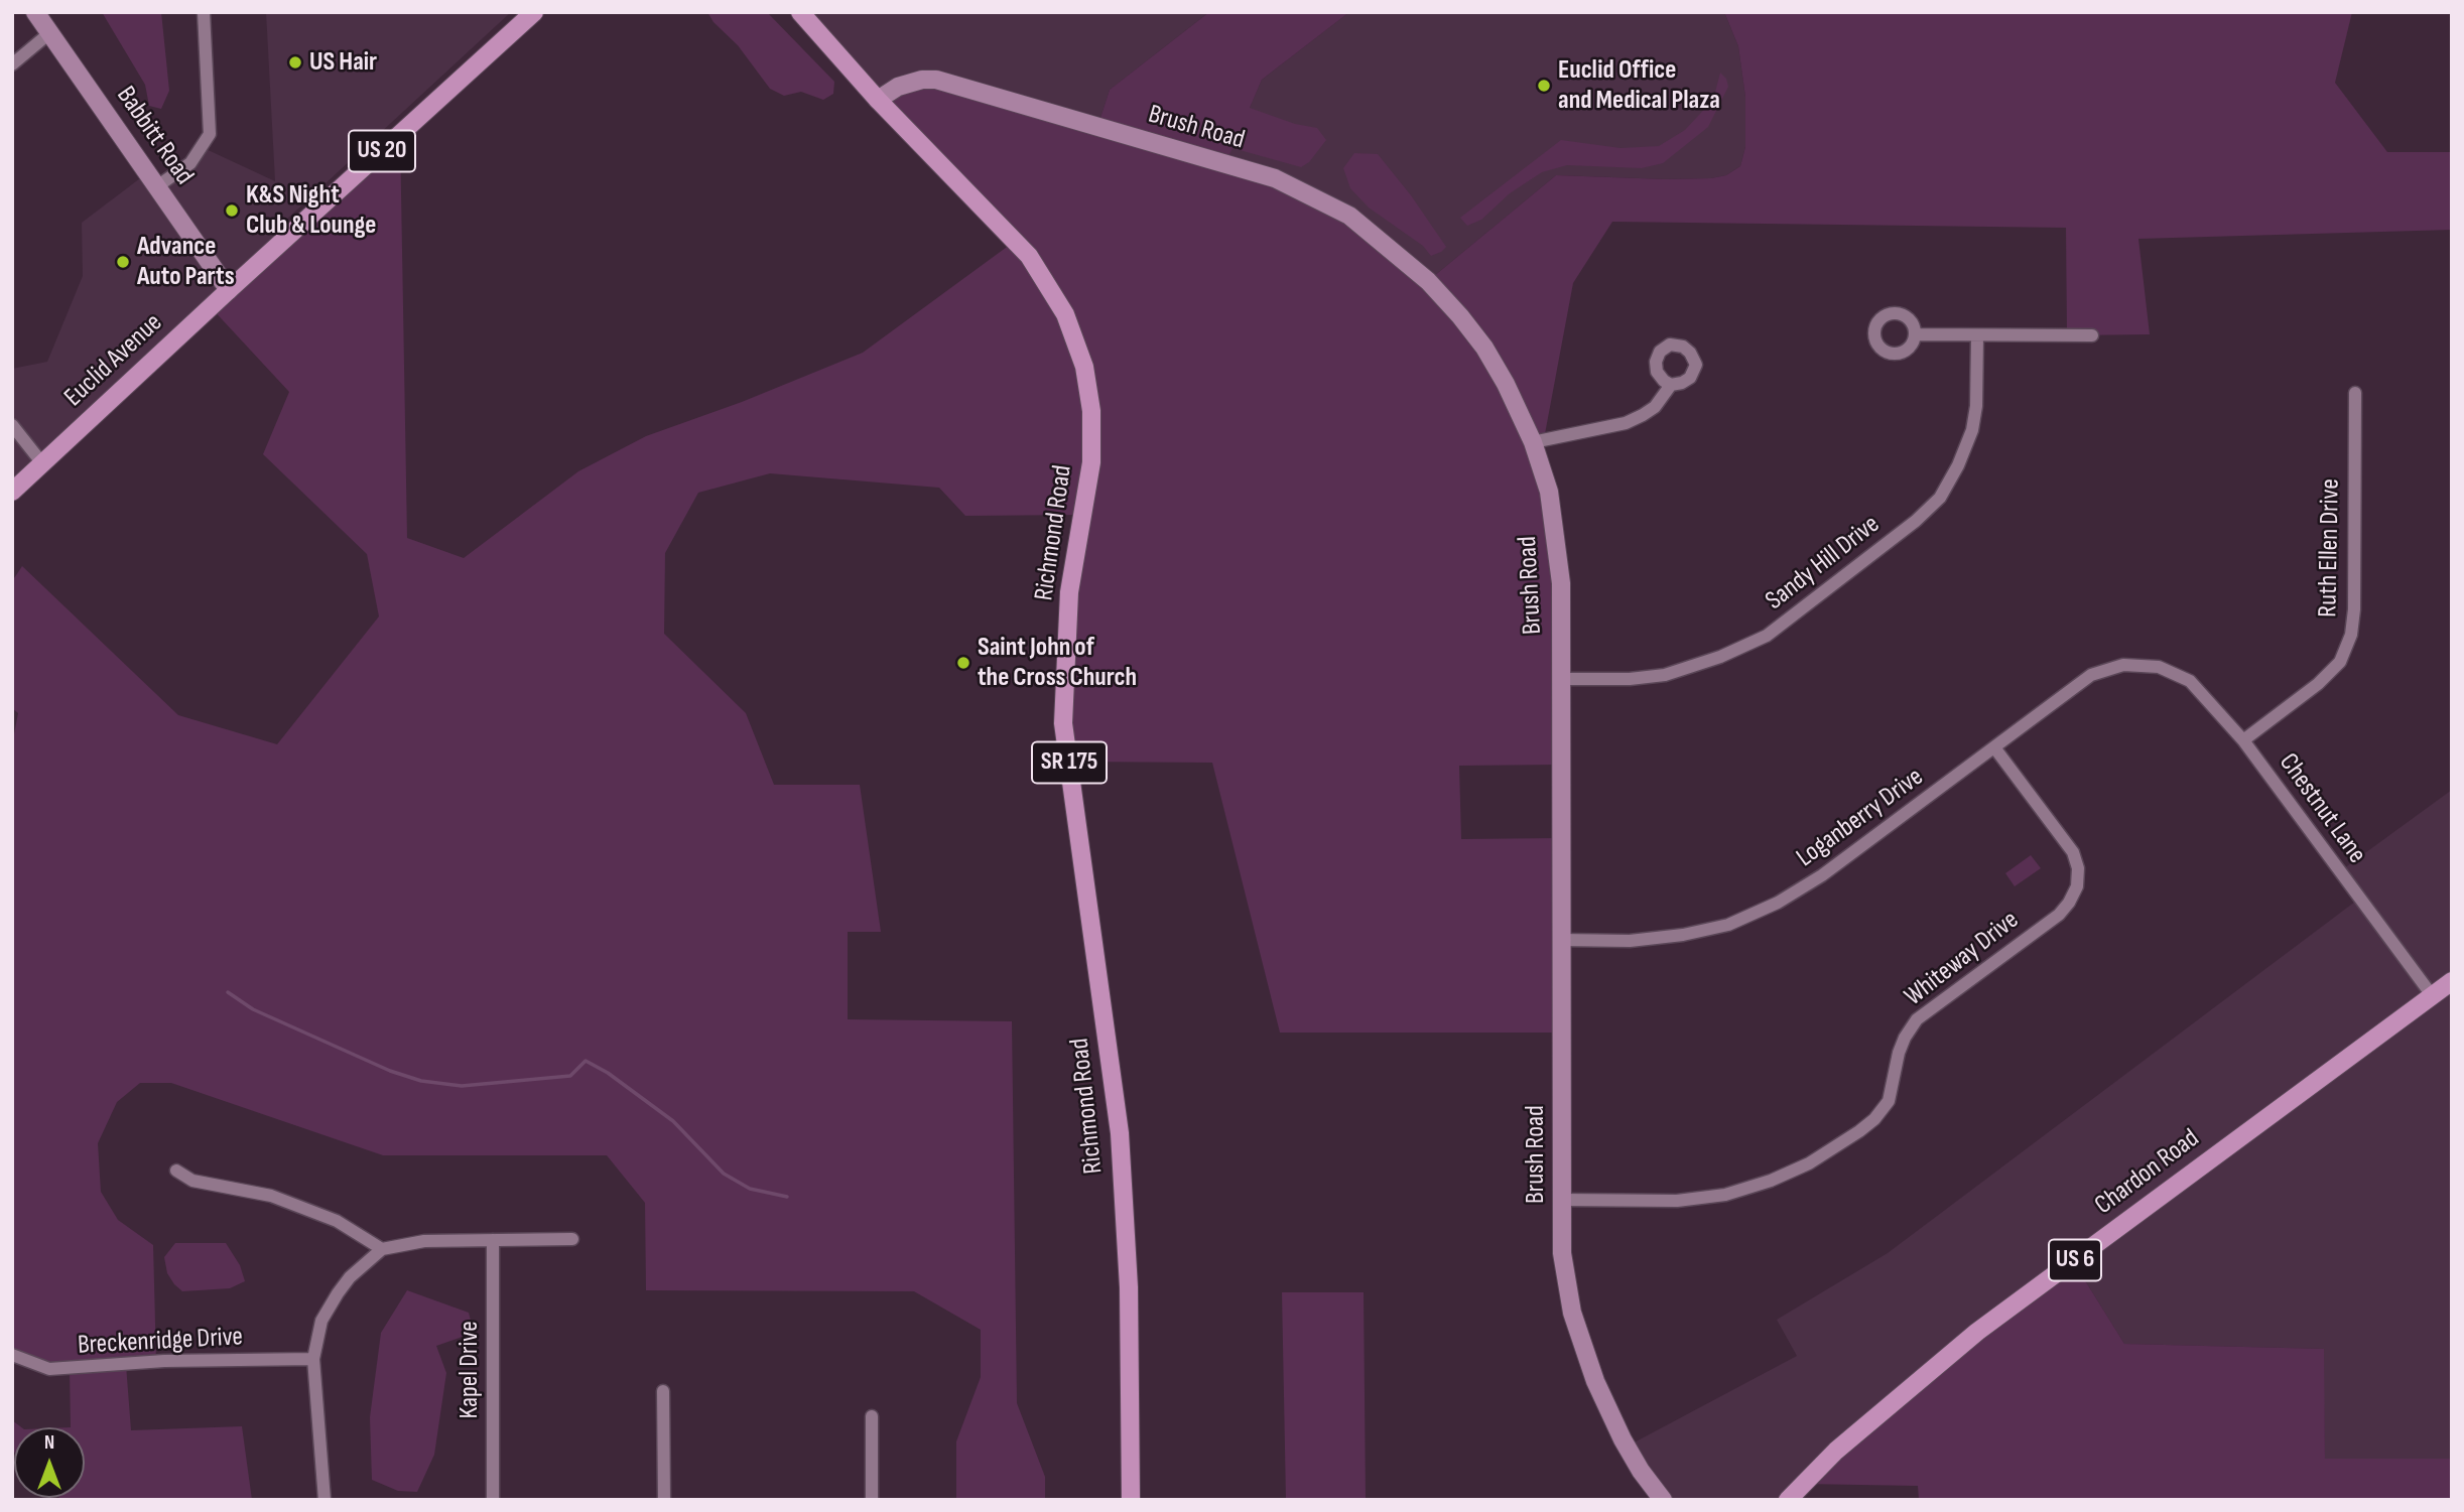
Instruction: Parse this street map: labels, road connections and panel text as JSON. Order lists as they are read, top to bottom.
{
  "streets": {
    "main road": [
      "US 20",
      "Euclid Avenue",
      "Richmond Road",
      "SR 175",
      "Chardon Road",
      "US 6"
    ],
    "street": [
      "Brush Road",
      "Babbitt Road",
      "Ruth Ellen Drive",
      "Sandy Hill Drive",
      "Chestnut Lane",
      "Loganberry Drive",
      "Whiteway Drive",
      "Breckenridge Drive",
      "Kapel Drive"
    ]
  },
  "crossings": [
    ["Brush Road", "Richmond Road"],
    ["Brush Road", "Sandy Hill Drive"],
    ["Brush Road", "Loganberry Drive"],
    ["Brush Road", "Whiteway Drive"],
    ["Babbitt Road", "Euclid Avenue"],
    ["Ruth Ellen Drive", "Chestnut Lane"],
    ["Chestnut Lane", "Loganberry Drive"],
    ["Chestnut Lane", "Chardon Road"],
    ["Loganberry Drive", "Whiteway Drive"]
  ],
  "places": [
    "US Hair",
    "Euclid Office and Medical Plaza",
    "K&S Night Club & Lounge",
    "Advance Auto Parts",
    "Saint John of the Cross Church"
  ],
  "north": "top"
}
